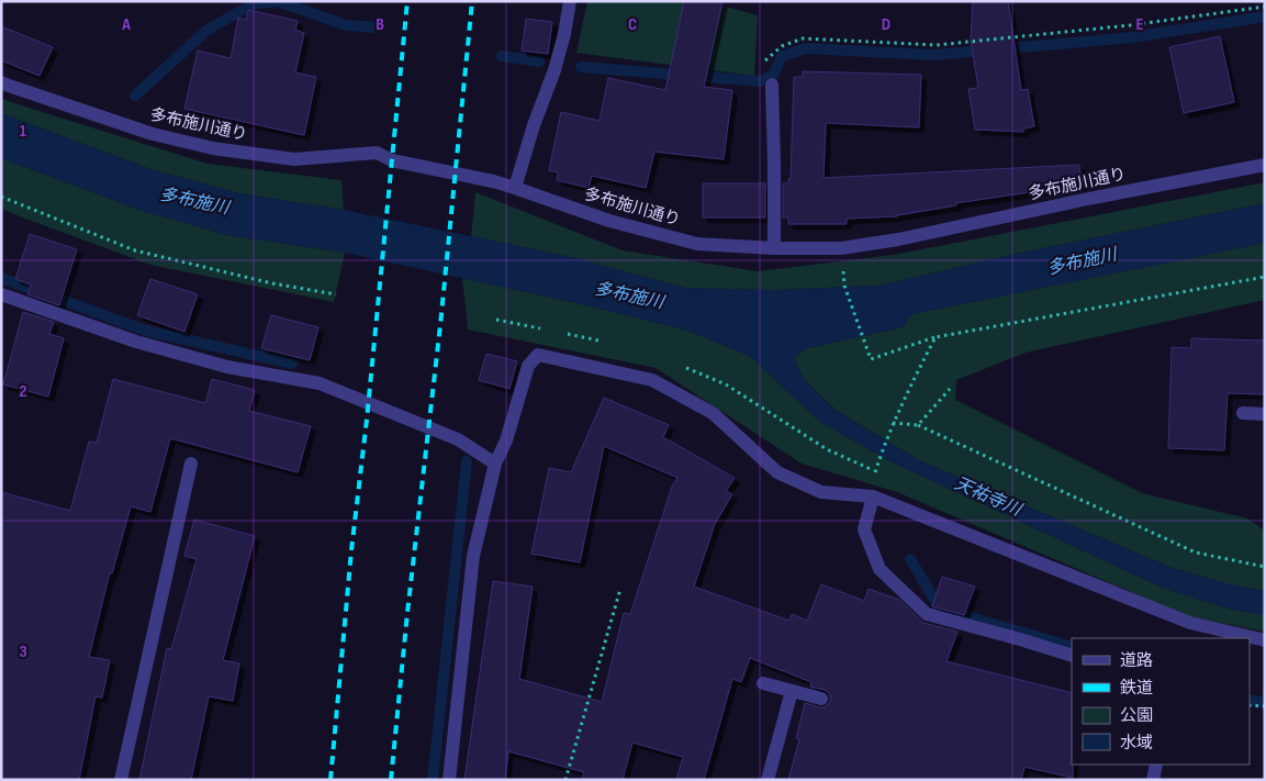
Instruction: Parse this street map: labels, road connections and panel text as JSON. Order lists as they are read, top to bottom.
{
  "streets": {
    "street": ["多布施川通り"]
  },
  "water": ["多布施川", "天祐寺川"],
  "legend": [
    "道路",
    "鉄道",
    "公園",
    "水域"
  ],
  "grid": {
    "columns": [
      "A",
      "B",
      "C",
      "D",
      "E"
    ],
    "rows": ["1", "2", "3"]
  }
}
